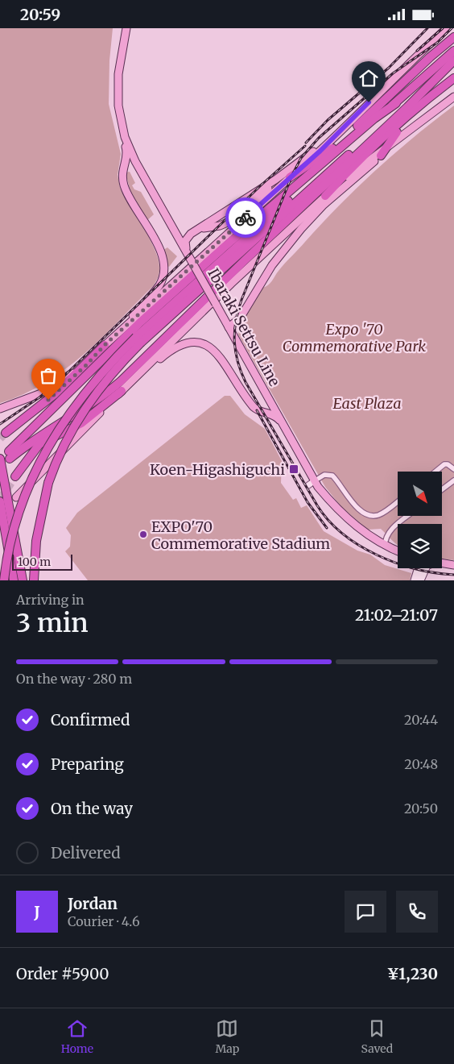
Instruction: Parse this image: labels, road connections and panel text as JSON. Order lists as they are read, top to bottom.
{
  "streets": {
    "main road": ["Ibaraki Settsu Line"]
  },
  "parks": ["Expo '70 Commemorative Park", "East Plaza"],
  "places": {
    "transit": ["Koen-Higashiguchi"],
    "other": ["EXPO'70 Commemorative Stadium"]
  },
  "scale_bar": "100 m",
  "north": "bottom right",
  "page": {
    "status": "20:59",
    "scale": "100 m",
    "heading": ["3 min", "Arriving in", "21:02–21:07"],
    "panel": [
      "Jordan",
      "Courier · 4.6",
      "Order #5900",
      "¥1,230"
    ],
    "bar": "On the way · 280 m",
    "list": [
      ["Confirmed", "20:44"],
      ["Preparing", "20:48"],
      ["On the way", "20:50"],
      "Delivered"
    ],
    "round": "J",
    "tabs": ["Home", "Map", "Saved"]
  }
}
